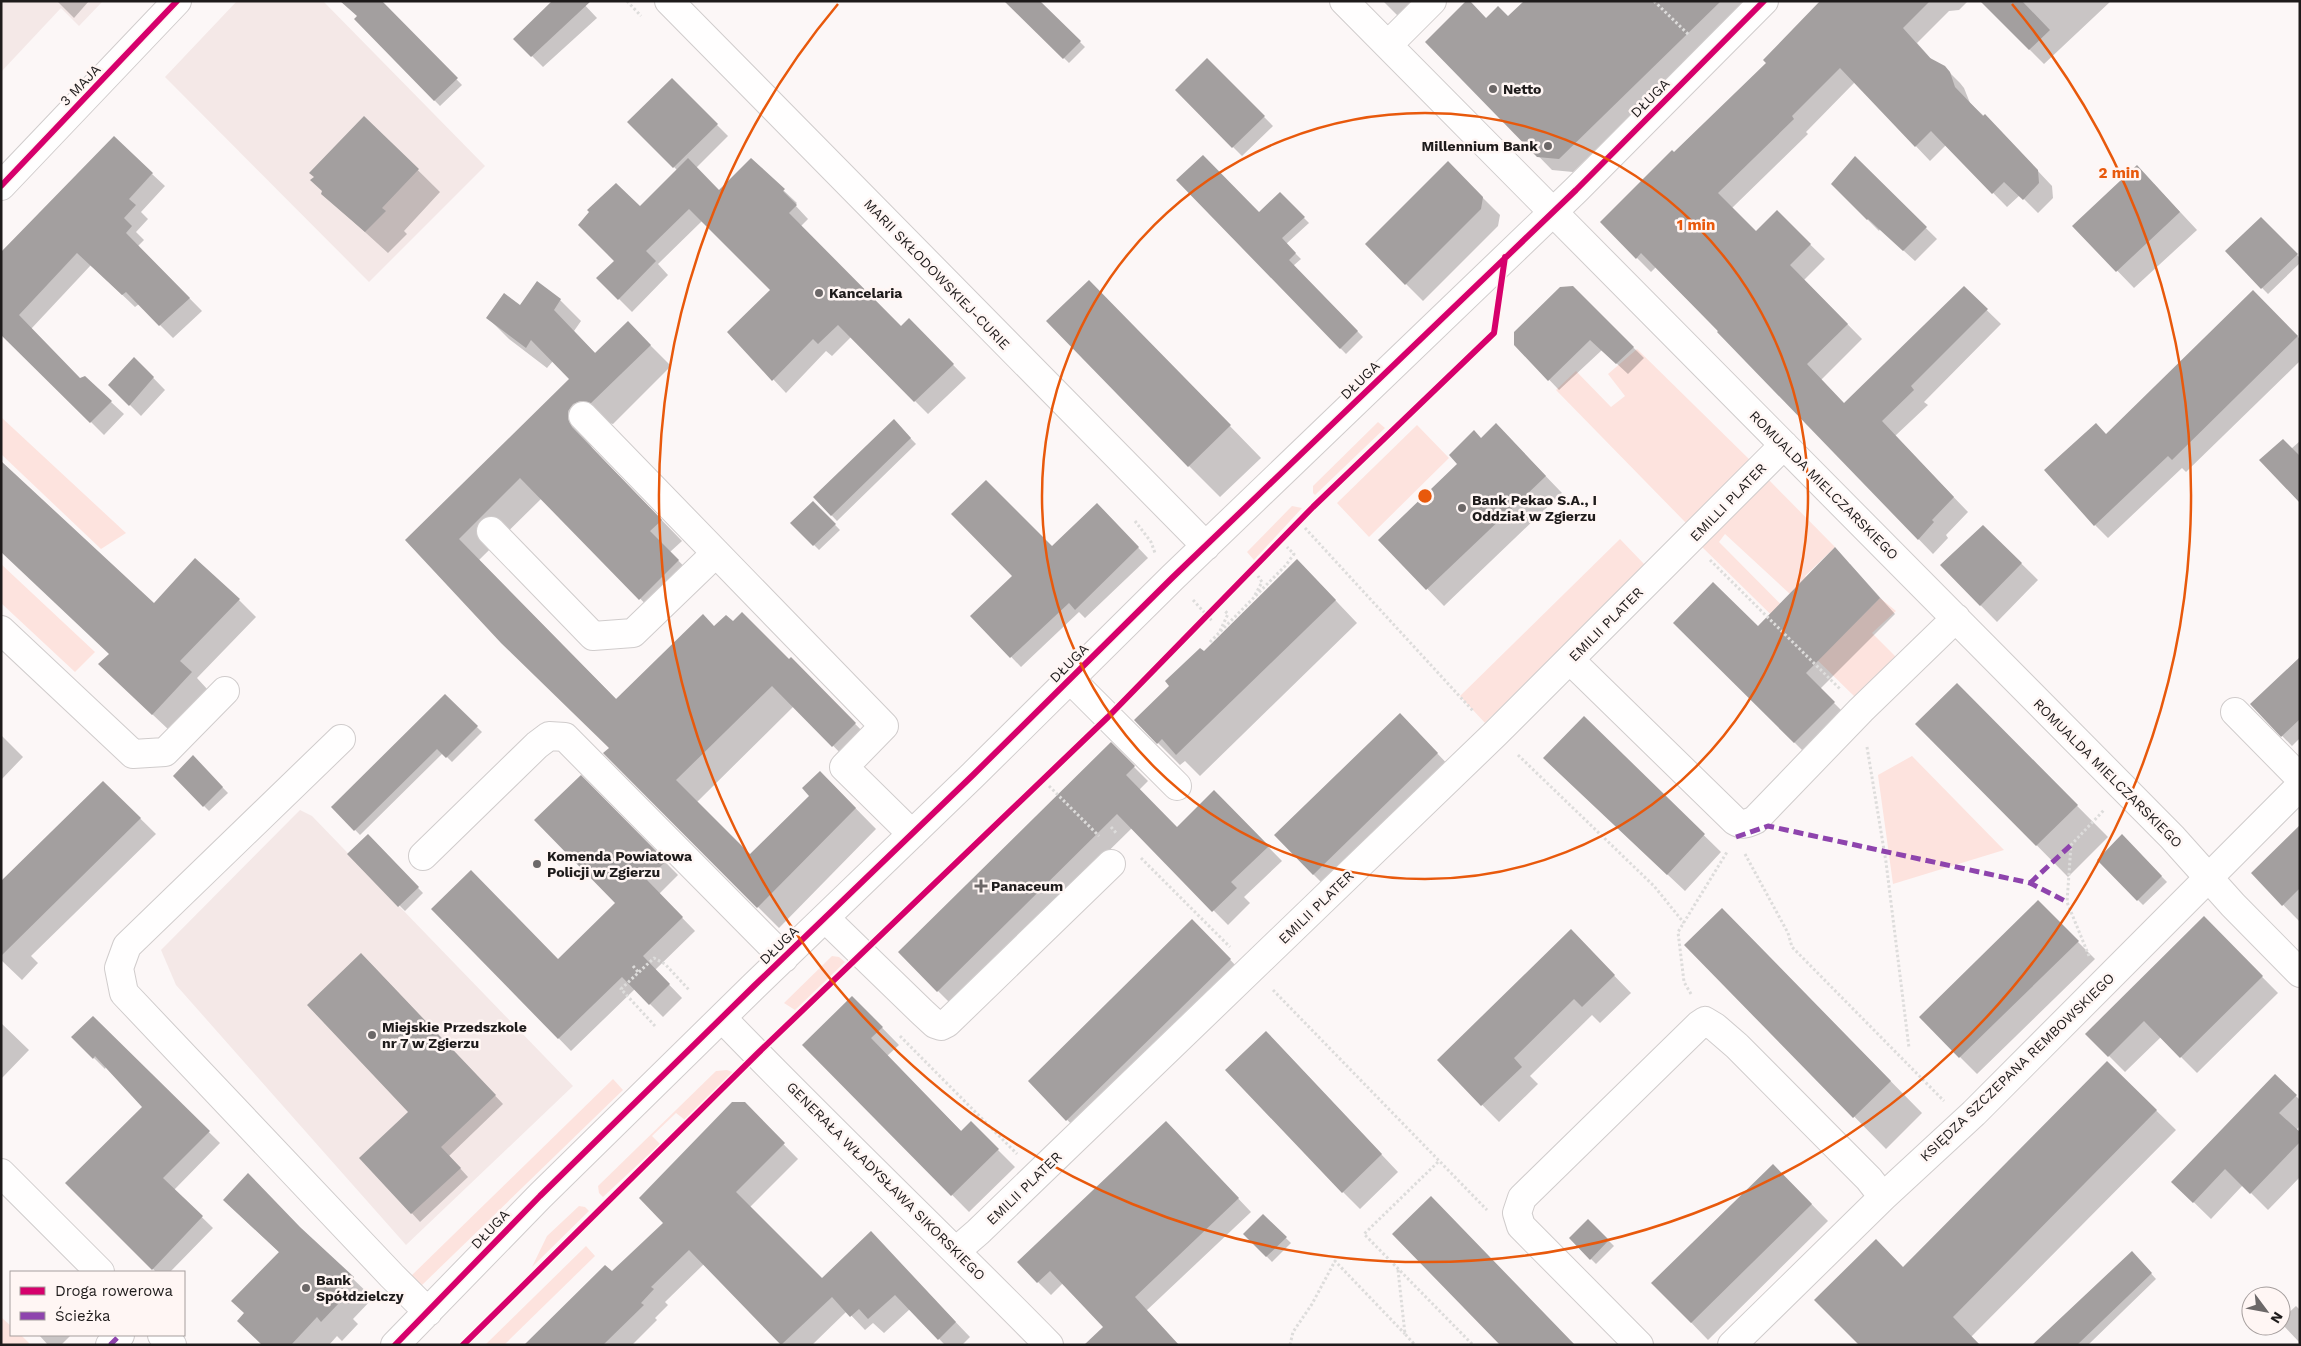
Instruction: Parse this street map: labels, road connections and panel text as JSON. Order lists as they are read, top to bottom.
{
  "streets": {
    "street": [
      "3 MAJA",
      "DŁUGA",
      "MARII SKŁODOWSKIEJ-CURIE",
      "ROMUALDA MIELCZARSKIEGO",
      "EMILLI PLATER",
      "EMILII PLATER",
      "KSIĘDZA SZCZEPANA REMBOWSKIEGO",
      "GENERAŁA WŁADYSŁAWA SIKORSKIEGO"
    ]
  },
  "crossings": [
    ["DŁUGA", "MARII SKŁODOWSKIEJ-CURIE"],
    ["DŁUGA", "ROMUALDA MIELCZARSKIEGO"],
    ["DŁUGA", "GENERAŁA WŁADYSŁAWA SIKORSKIEGO"],
    ["ROMUALDA MIELCZARSKIEGO", "EMILLI PLATER"],
    ["ROMUALDA MIELCZARSKIEGO", "KSIĘDZA SZCZEPANA REMBOWSKIEGO"],
    ["EMILLI PLATER", "EMILII PLATER"],
    ["EMILII PLATER", "GENERAŁA WŁADYSŁAWA SIKORSKIEGO"]
  ],
  "places": {
    "other": [
      "Netto",
      "Millennium Bank",
      "Kancelaria",
      "Bank Pekao S.A., I Oddział w Zgierzu",
      "Komenda Powiatowa Policji w Zgierzu",
      "Miejskie Przedszkole nr 7 w Zgierzu",
      "Bank Spółdzielczy"
    ],
    "health": ["Panaceum"]
  },
  "legend": ["Droga rowerowa", "Ścieżka"],
  "north": "bottom right",
  "rings": ["2 min", "1 min"]
}
